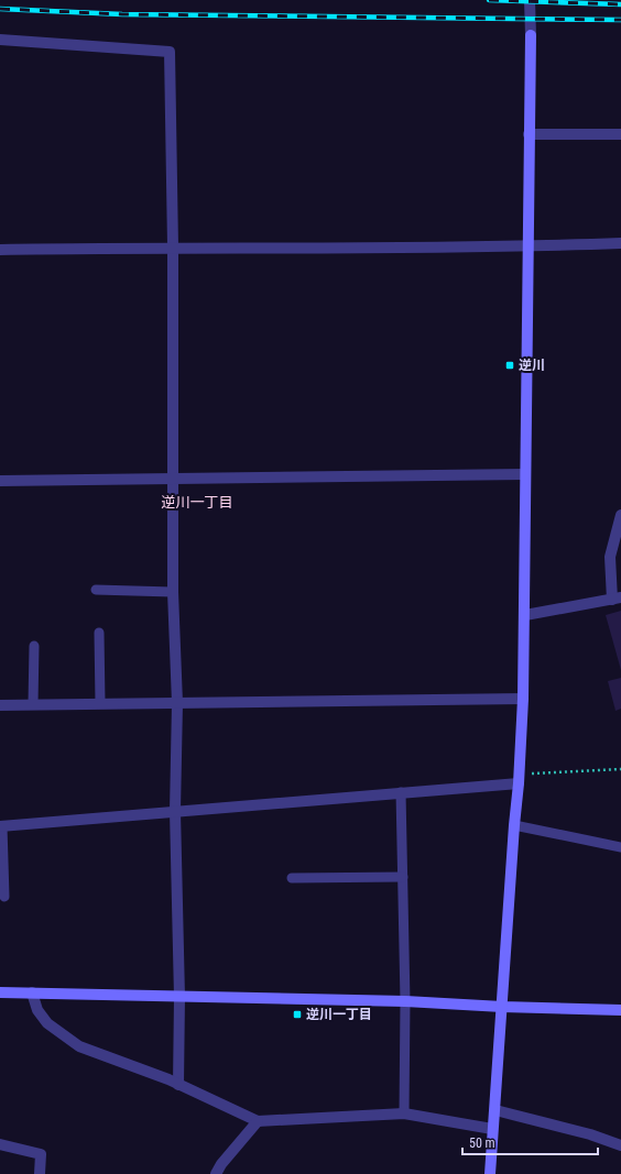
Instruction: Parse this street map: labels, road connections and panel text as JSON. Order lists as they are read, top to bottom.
{
  "districts": ["逆川一丁目"],
  "places": {
    "transit": ["逆川", "逆川一丁目"]
  },
  "scale_bar": "50 m"
}
